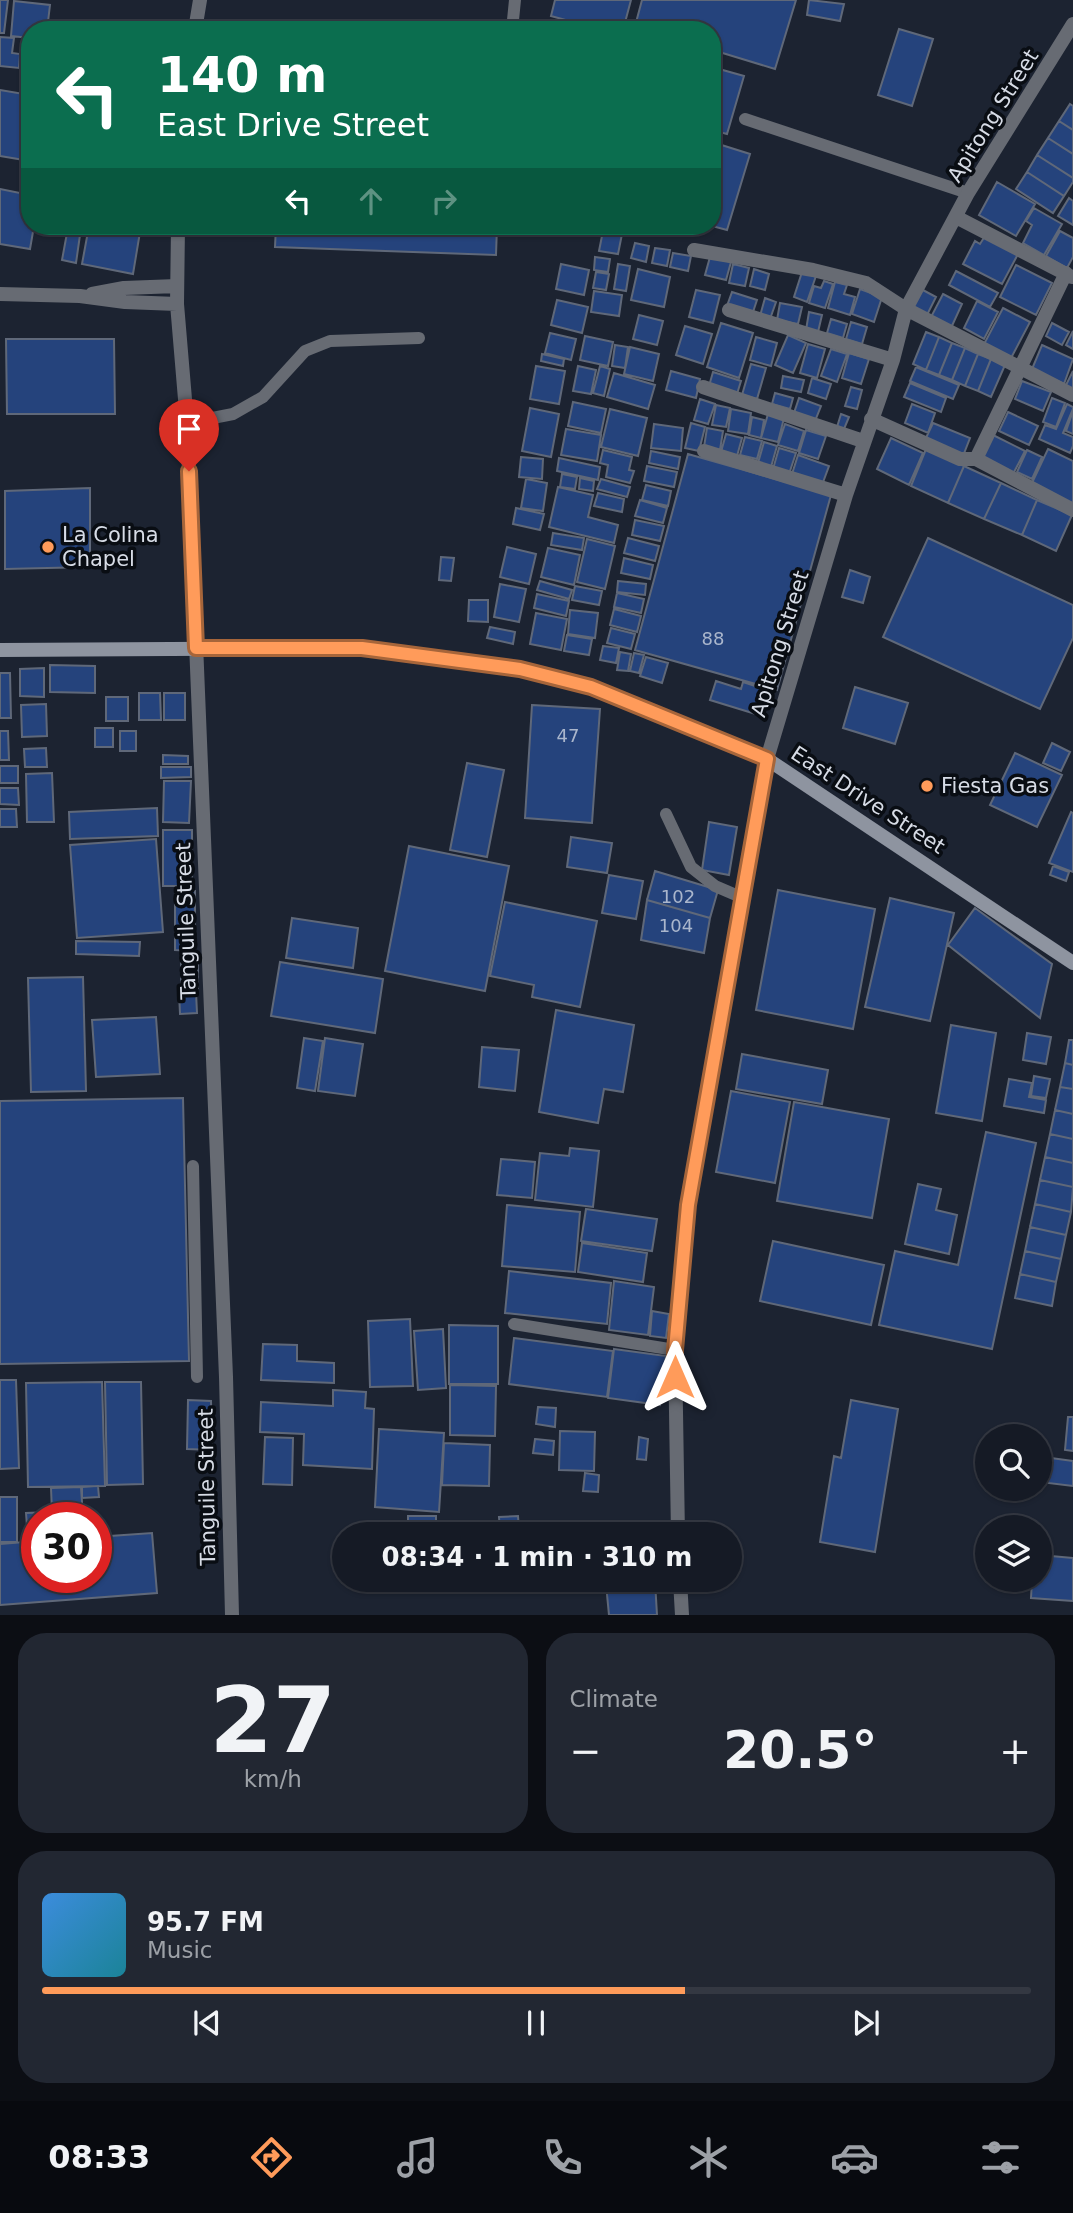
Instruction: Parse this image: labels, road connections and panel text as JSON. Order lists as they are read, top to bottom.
{
  "streets": {
    "street": ["Apitong Street", "East Drive Street", "Tanguile Street"]
  },
  "crossings": [
    ["Apitong Street", "East Drive Street"],
    ["East Drive Street", "Tanguile Street"]
  ],
  "places": ["La Colina Chapel", "Fiesta Gas"],
  "house_numbers": [
    "88",
    "47",
    "102",
    "104"
  ],
  "page": {
    "turn": ["140 m", "East Drive Street"],
    "limit": "30",
    "trip": "08:34 · 1 min · 310 m",
    "tile": [
      ["27", "km/h"],
      "Climate"
    ],
    "heat": ["−", "20.5°", "+"],
    "song": ["95.7 FM", "Music"],
    "tabs": "08:33"
  }
}
